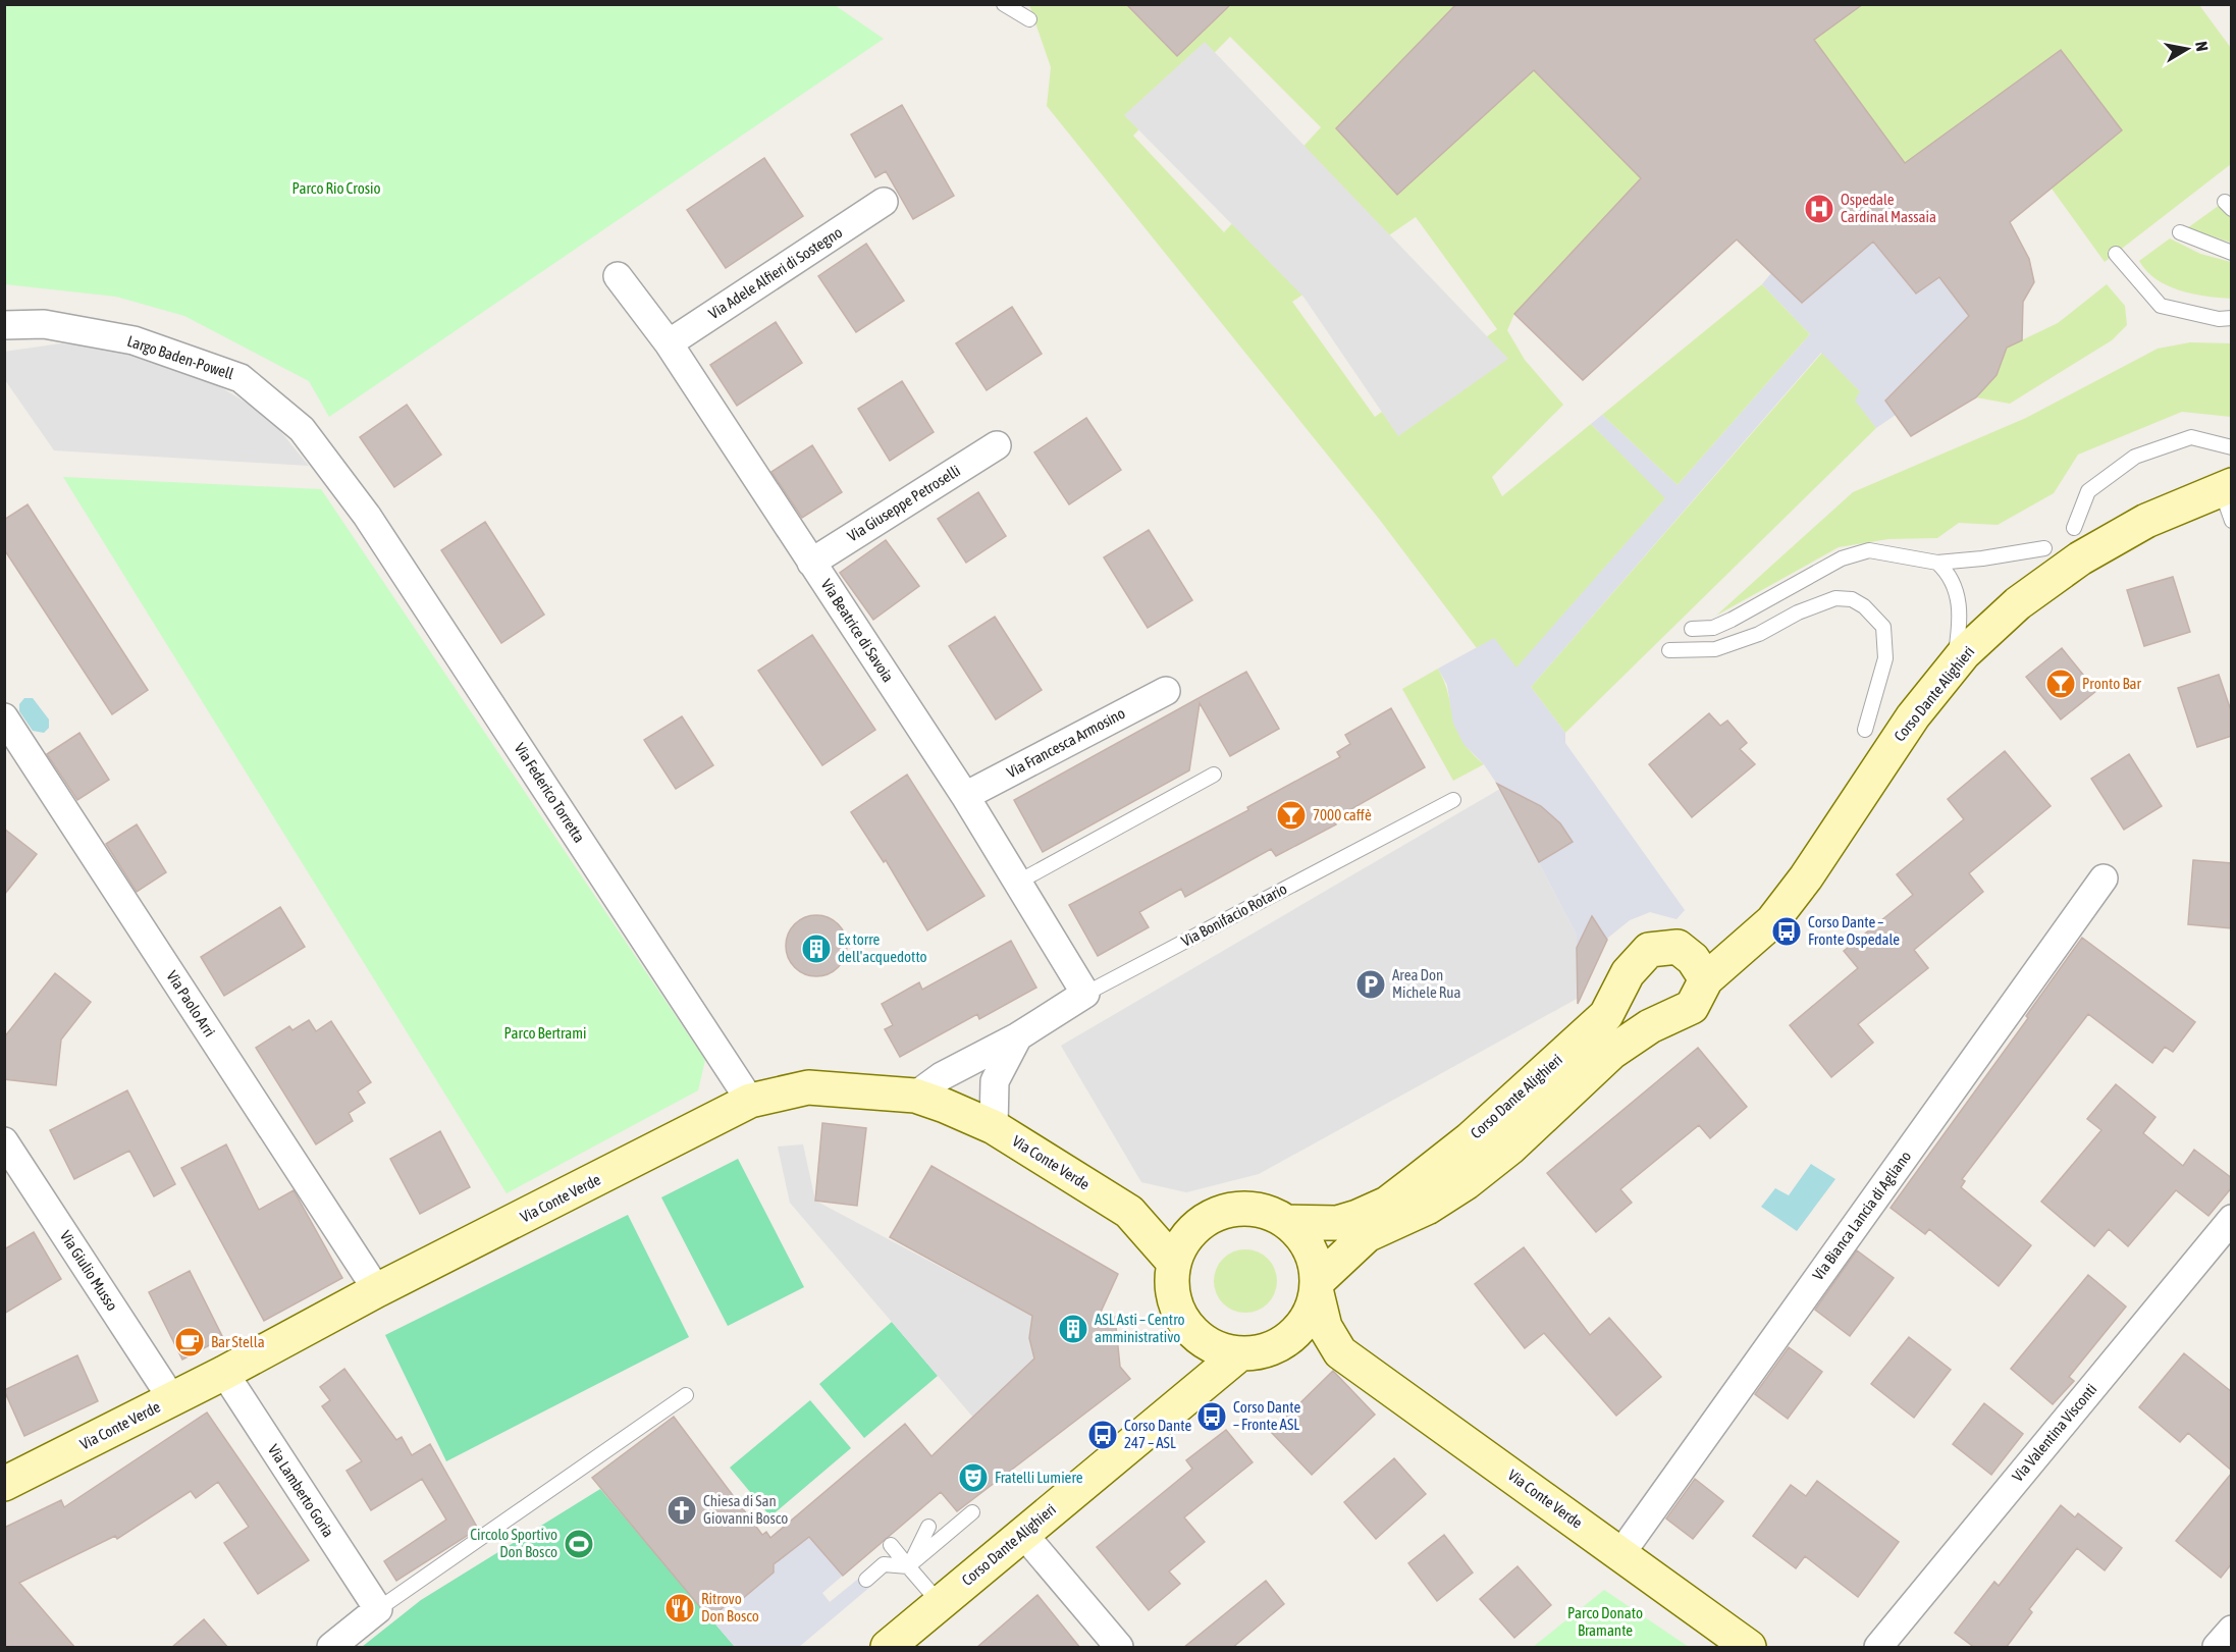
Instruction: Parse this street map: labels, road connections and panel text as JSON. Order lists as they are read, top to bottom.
{
  "streets": {
    "street": [
      "Via Adele Alfieri di Sostegno",
      "Largo Baden-Powell",
      "Via Giuseppe Petroselli",
      "Via Beatrice di Savoia",
      "Corso Dante Alighieri",
      "Via Francesca Armosino",
      "Via Federico Torretta",
      "Via Bonifacio Rotario",
      "Via Paolo Arri",
      "Via Conte Verde",
      "Via Bianca Lancia di Agliano",
      "Via Giulio Musso",
      "Via Valentina Visconti",
      "Via Lamberto Goria"
    ]
  },
  "crossings": [
    ["Via Adele Alfieri di Sostegno", "Via Beatrice di Savoia"],
    ["Largo Baden-Powell", "Via Federico Torretta"],
    ["Via Giuseppe Petroselli", "Via Beatrice di Savoia"],
    ["Via Beatrice di Savoia", "Via Francesca Armosino"],
    ["Via Beatrice di Savoia", "Via Bonifacio Rotario"],
    ["Corso Dante Alighieri", "Via Conte Verde"],
    ["Via Federico Torretta", "Via Conte Verde"],
    ["Via Bonifacio Rotario", "Via Conte Verde"],
    ["Via Paolo Arri", "Via Conte Verde"],
    ["Via Conte Verde", "Via Bianca Lancia di Agliano"],
    ["Via Conte Verde", "Via Giulio Musso"],
    ["Via Conte Verde", "Via Lamberto Goria"]
  ],
  "parks": ["Parco Rio Crosio", "Parco Bertrami", "Parco Donato Bramante"],
  "places": {
    "hospital": ["Ospedale Cardinal Massaia"],
    "bar": ["Pronto Bar", "7000 caffè"],
    "bus stop": ["Corso Dante – Fronte Ospedale", "Corso Dante – Fronte ASL", "Corso Dante 247 – ASL"],
    "building": ["Ex torre dell'acquedotto", "ASL Asti – Centro amministrativo"],
    "parking": ["Area Don Michele Rua"],
    "cafe": ["Bar Stella"],
    "theatre": ["Fratelli Lumiere"],
    "church": ["Chiesa di San Giovanni Bosco"],
    "sports": ["Circolo Sportivo Don Bosco"],
    "restaurant": ["Ritrovo Don Bosco"]
  },
  "north": "right"
}
